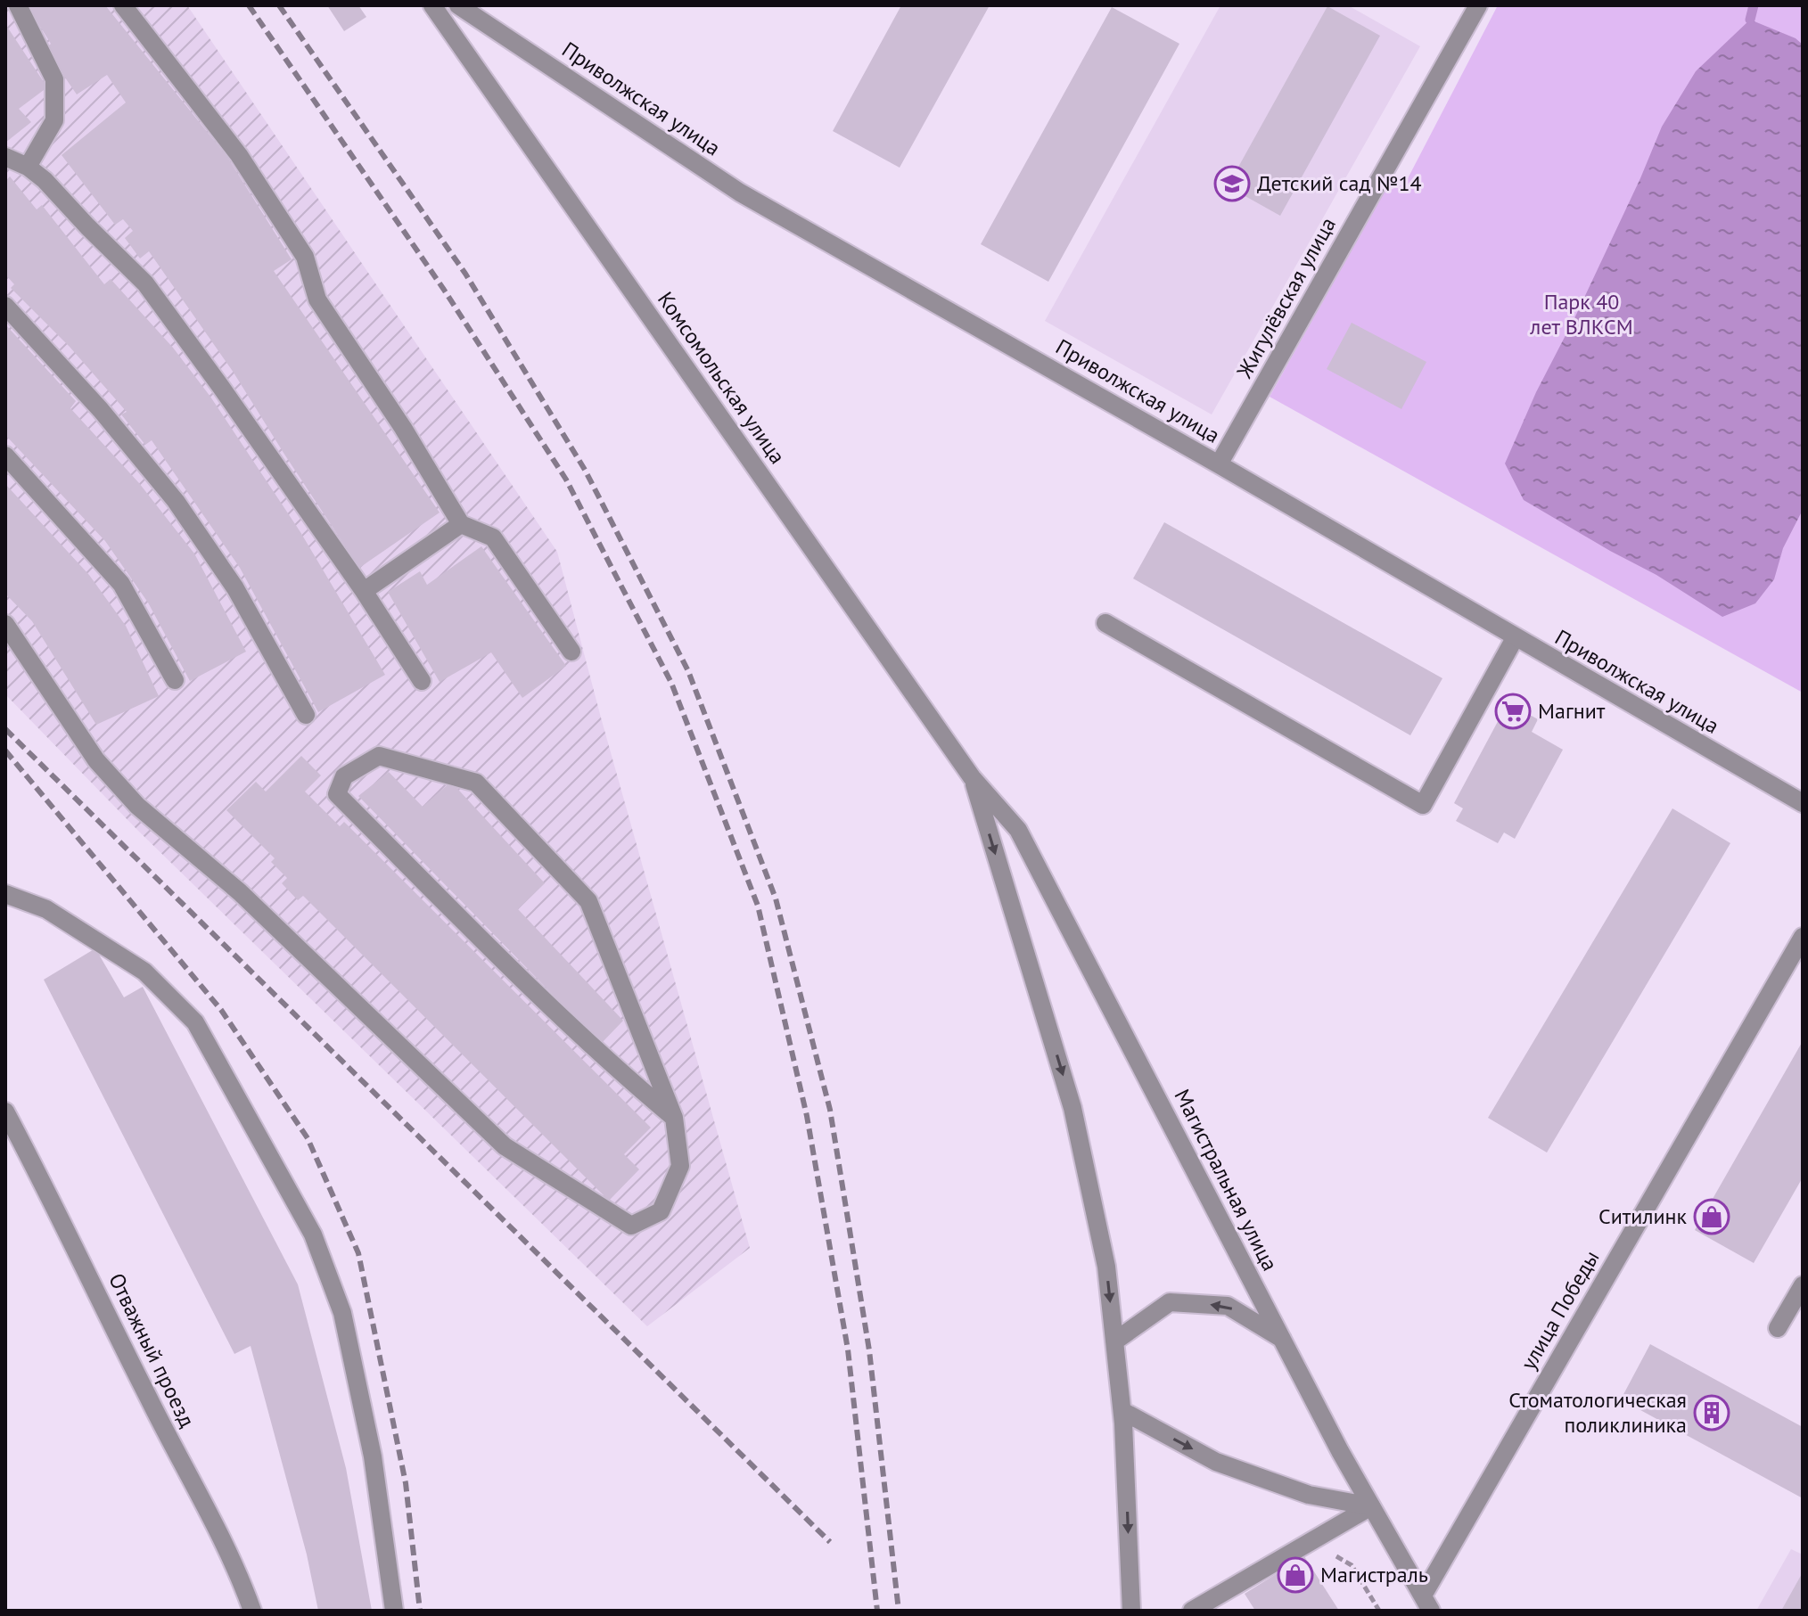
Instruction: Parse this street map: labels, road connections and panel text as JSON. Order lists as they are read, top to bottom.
{
  "streets": {
    "street": [
      "Приволжская улица",
      "Жигулёвская улица",
      "Комсомольская улица",
      "Магистральная улица",
      "улица Победы",
      "Отважный проезд"
    ]
  },
  "crossings": [
    ["Приволжская улица", "Жигулёвская улица"],
    ["Комсомольская улица", "Магистральная улица"],
    ["Магистральная улица", "улица Победы"]
  ],
  "parks": ["Парк 40 лет ВЛКСМ"],
  "places": {
    "school or university": ["Детский сад №14"],
    "supermarket": ["Магнит"],
    "shop": ["Ситилинк", "Магистраль"],
    "building": ["Стоматологическая поликлиника"]
  }
}
